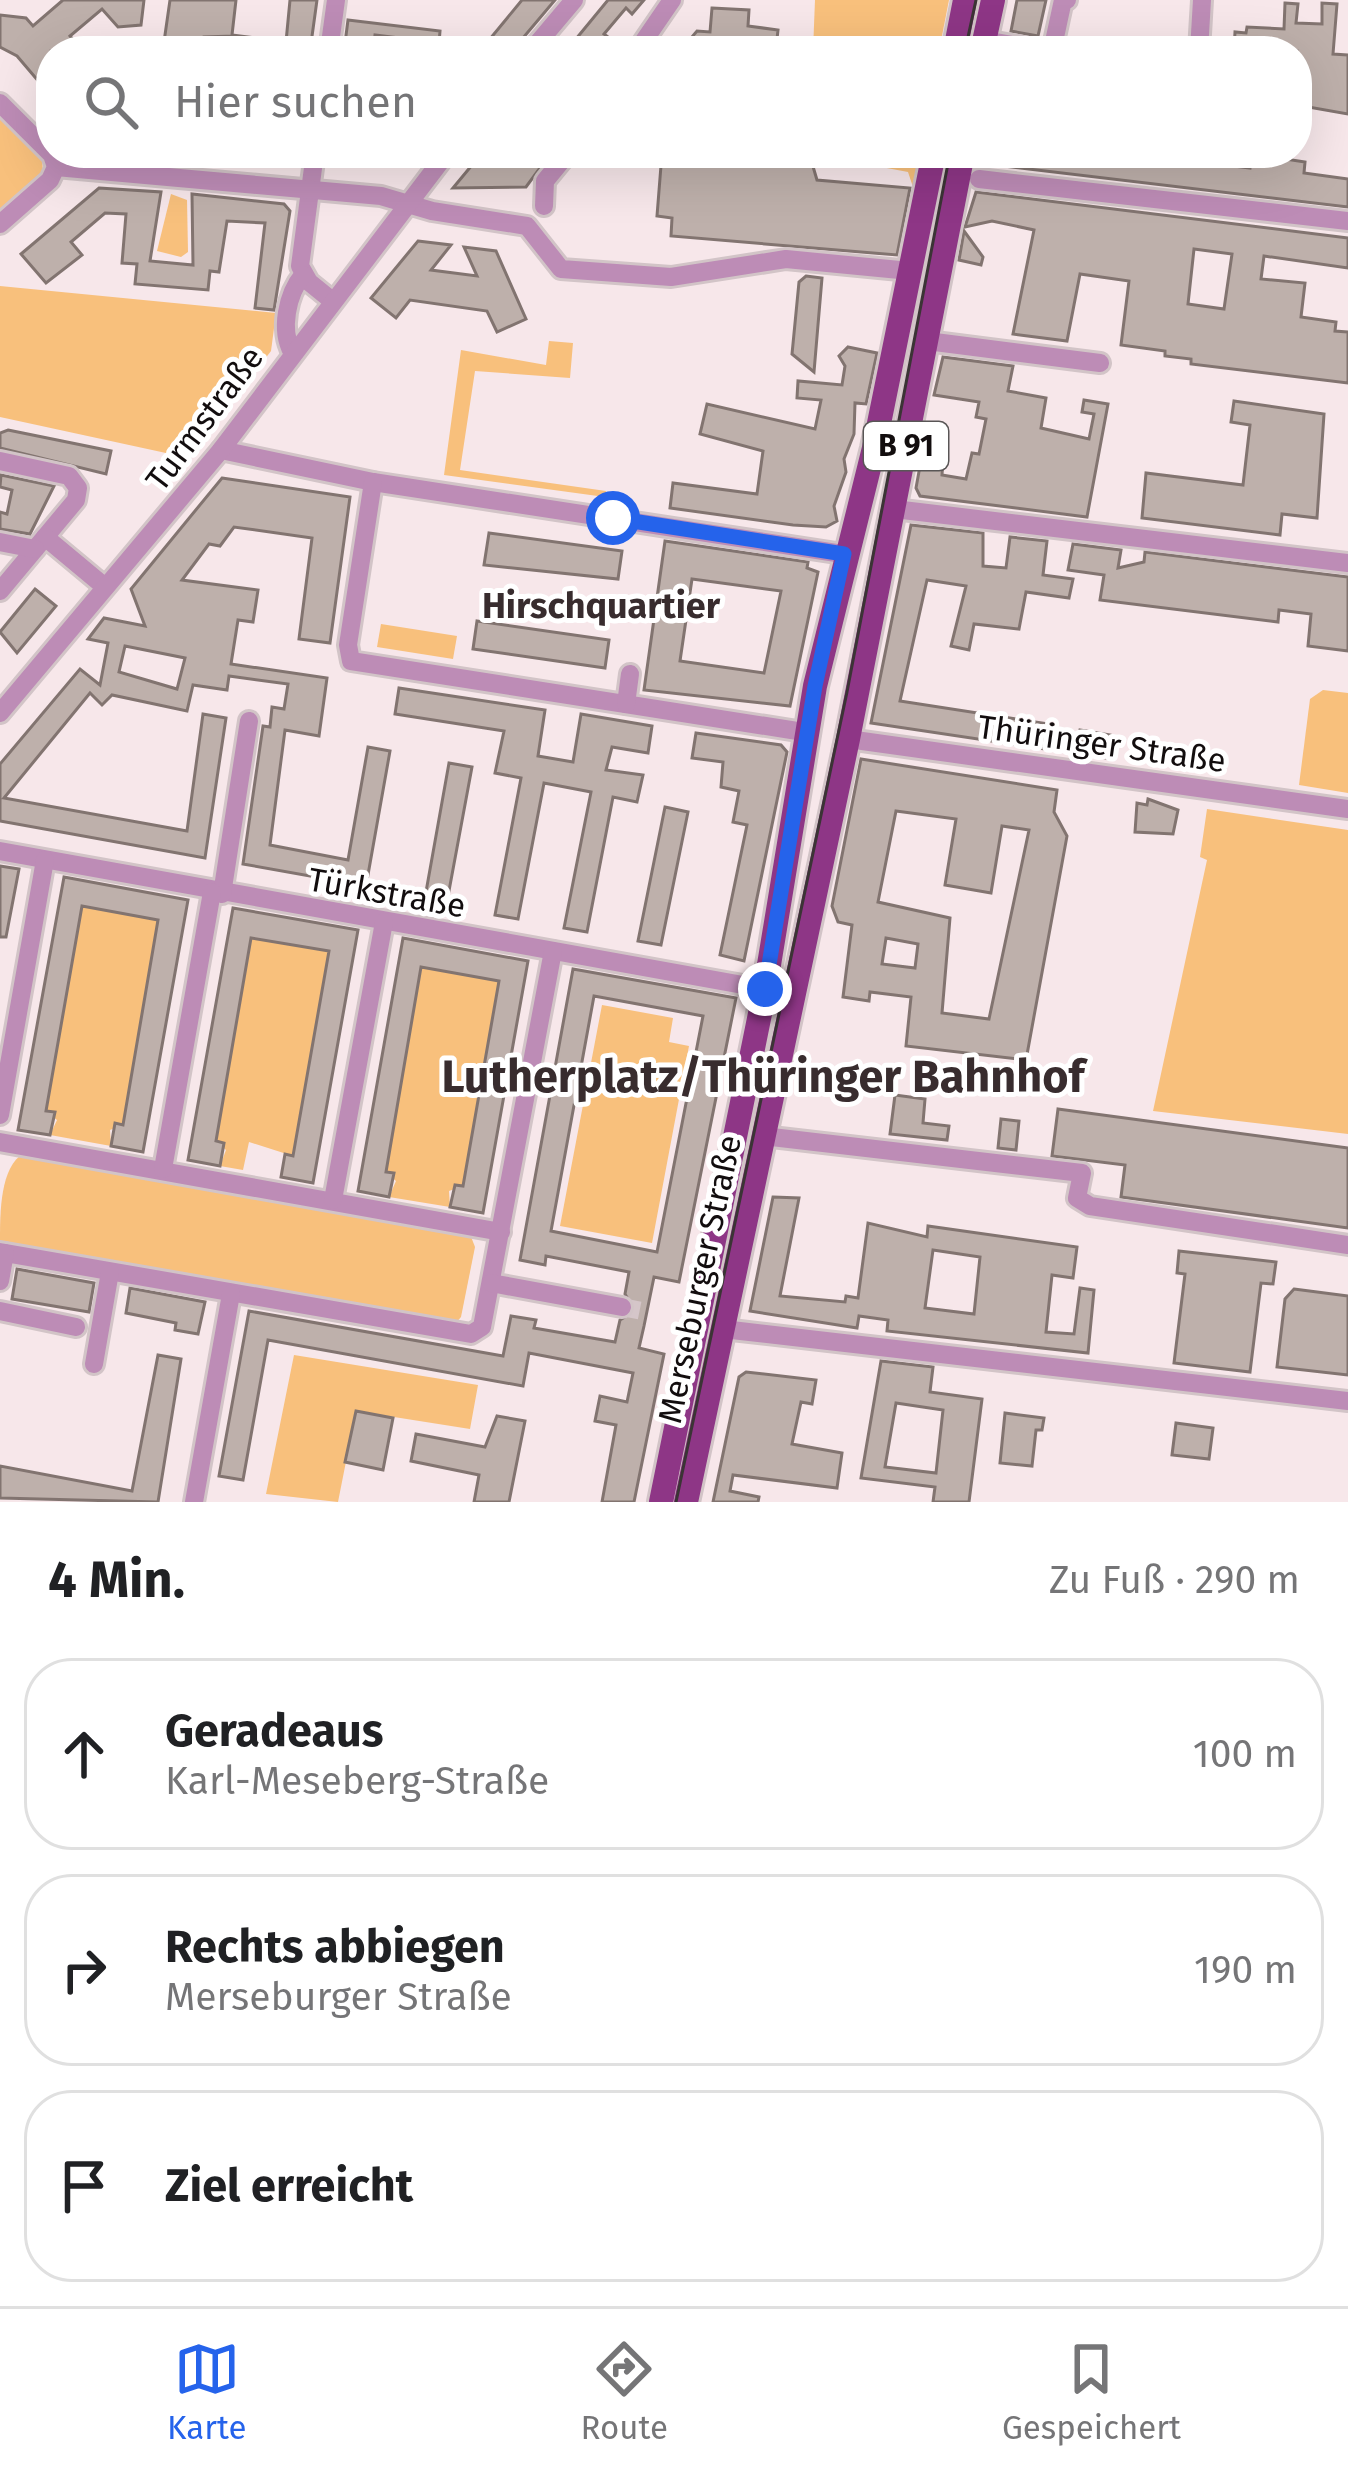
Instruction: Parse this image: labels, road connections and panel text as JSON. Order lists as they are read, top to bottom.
{
  "streets": {
    "main road": ["B 91", "Merseburger Straße"],
    "street": ["Turmstraße", "Thüringer Straße", "Türkstraße"]
  },
  "crossings": [
    ["Thüringer Straße", "Merseburger Straße"],
    ["Türkstraße", "Merseburger Straße"]
  ],
  "districts": ["Hirschquartier", "Lutherplatz/Thüringer Bahnhof"],
  "page": {
    "search": "Hier suchen",
    "heading": ["4 Min.", "Zu Fuß · 290 m"],
    "list": [
      ["Geradeaus", "Karl-Meseberg-Straße", "100 m"],
      ["Rechts abbiegen", "Merseburger Straße", "190 m"],
      "Ziel erreicht"
    ],
    "nav": ["Karte", "Route", "Gespeichert"]
  }
}
